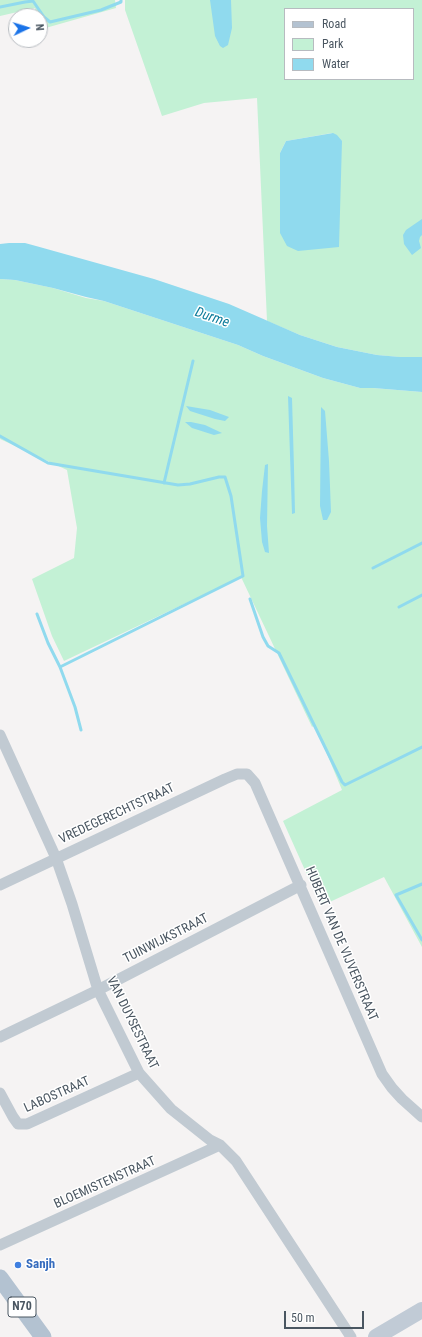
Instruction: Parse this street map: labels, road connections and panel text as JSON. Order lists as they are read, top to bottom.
{
  "streets": {
    "main road": ["N70"],
    "street": [
      "VREDEGERECHTSTRAAT",
      "TUINWIJKSTRAAT",
      "HUBERT VAN DE VIJVERSTRAAT",
      "VAN DUYSESTRAAT",
      "LABOSTRAAT",
      "BLOEMISTENSTRAAT"
    ]
  },
  "crossings": [
    ["VREDEGERECHTSTRAAT", "HUBERT VAN DE VIJVERSTRAAT"],
    ["VREDEGERECHTSTRAAT", "VAN DUYSESTRAAT"],
    ["TUINWIJKSTRAAT", "HUBERT VAN DE VIJVERSTRAAT"],
    ["TUINWIJKSTRAAT", "VAN DUYSESTRAAT"],
    ["VAN DUYSESTRAAT", "LABOSTRAAT"],
    ["VAN DUYSESTRAAT", "BLOEMISTENSTRAAT"]
  ],
  "water": ["Durme"],
  "places": ["Sanjh"],
  "legend": ["Road", "Park", "Water"],
  "scale_bar": "50 m",
  "north": "right"
}
